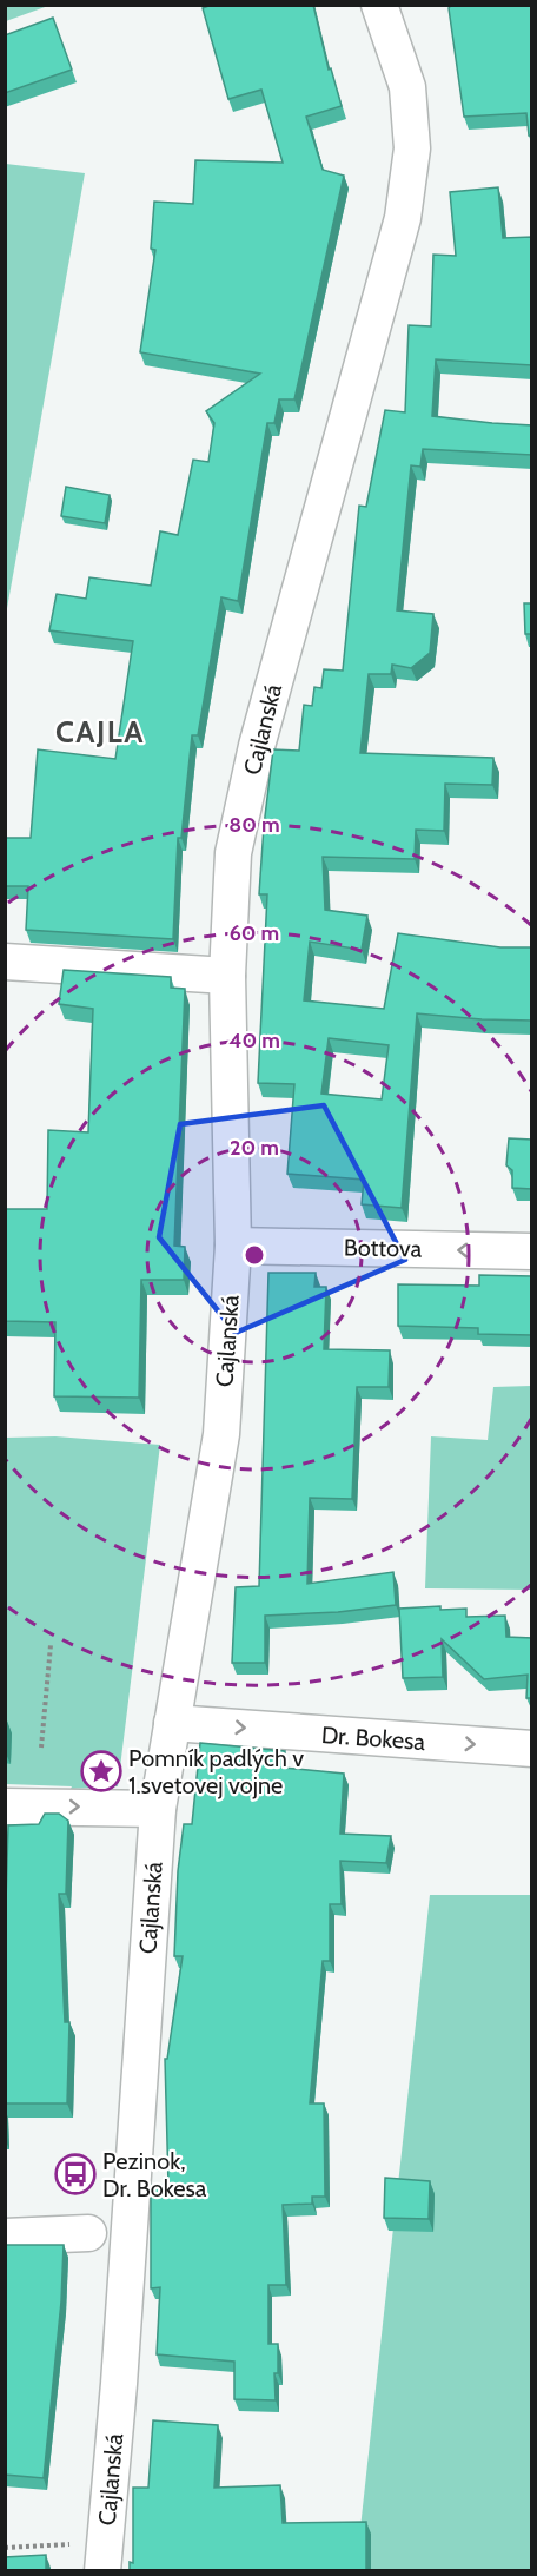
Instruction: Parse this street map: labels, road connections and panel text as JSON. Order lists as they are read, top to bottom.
{
  "streets": {
    "street": ["Cajlanská", "Bottova", "Dr. Bokesa"]
  },
  "crossings": [
    ["Cajlanská", "Bottova"],
    ["Cajlanská", "Dr. Bokesa"]
  ],
  "one_way": ["Bottova", "Dr. Bokesa"],
  "districts": ["CAJLA"],
  "places": {
    "place": ["Pomník padlých v 1.svetovej vojne"],
    "bus stop": ["Pezinok, Dr. Bokesa"]
  },
  "rings": [
    "80 m",
    "60 m",
    "40 m",
    "20 m"
  ]
}
